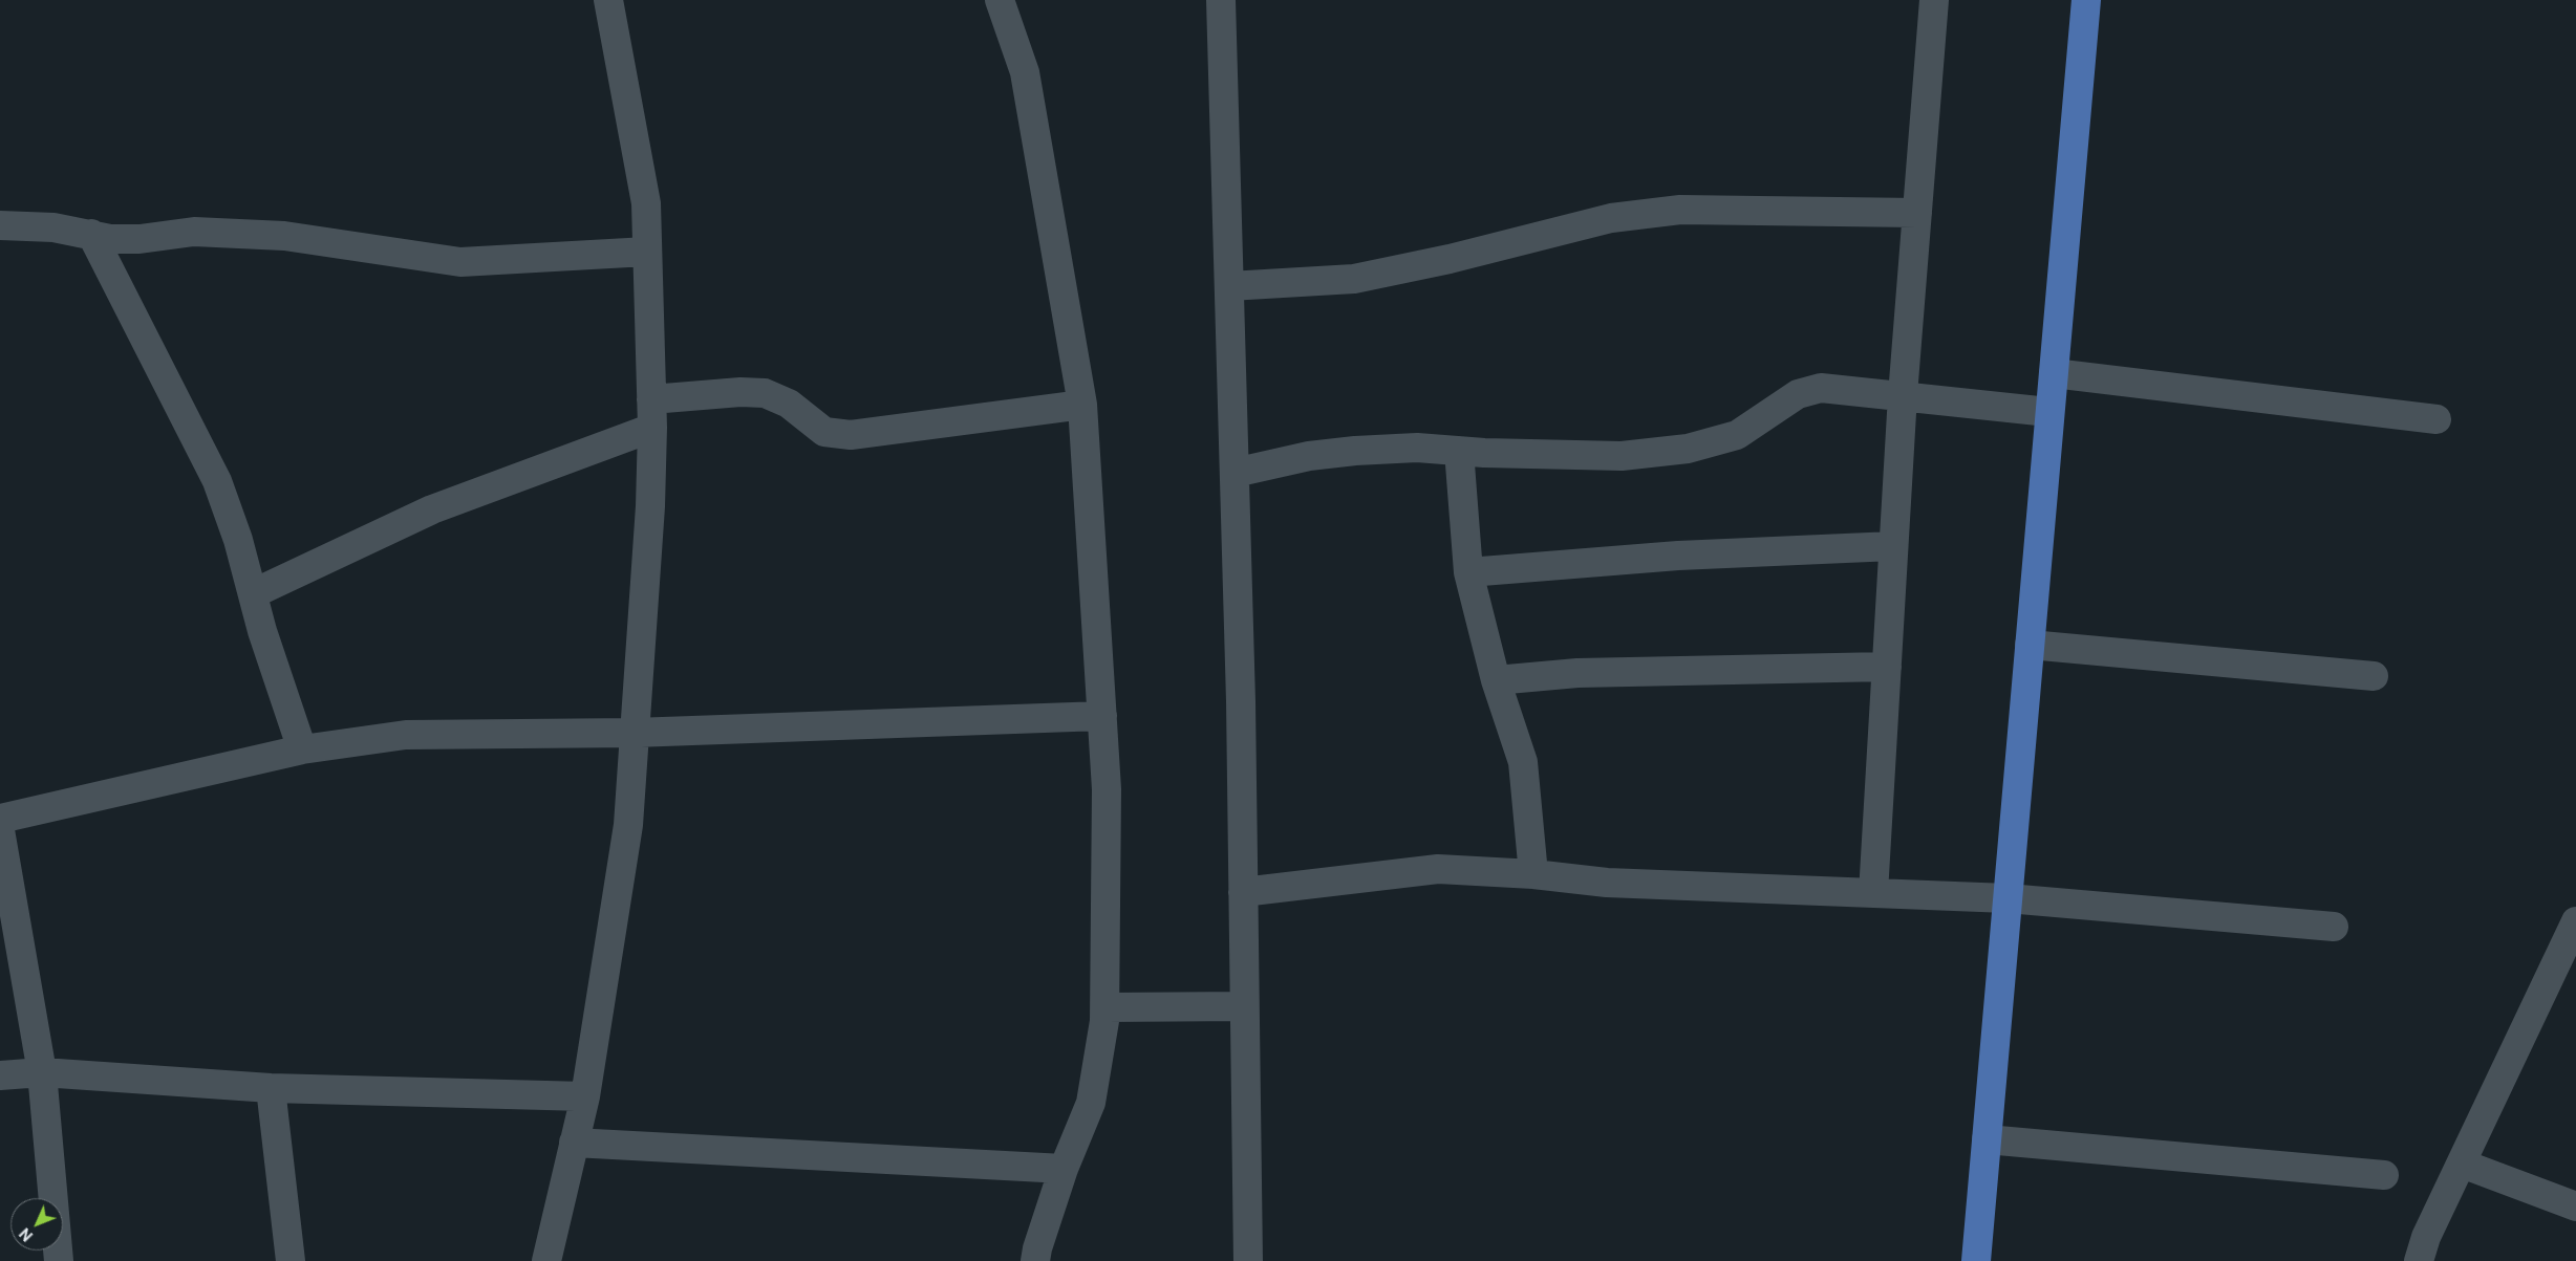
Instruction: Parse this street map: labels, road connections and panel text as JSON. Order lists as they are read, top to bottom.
{
  "north": "bottom left"
}
